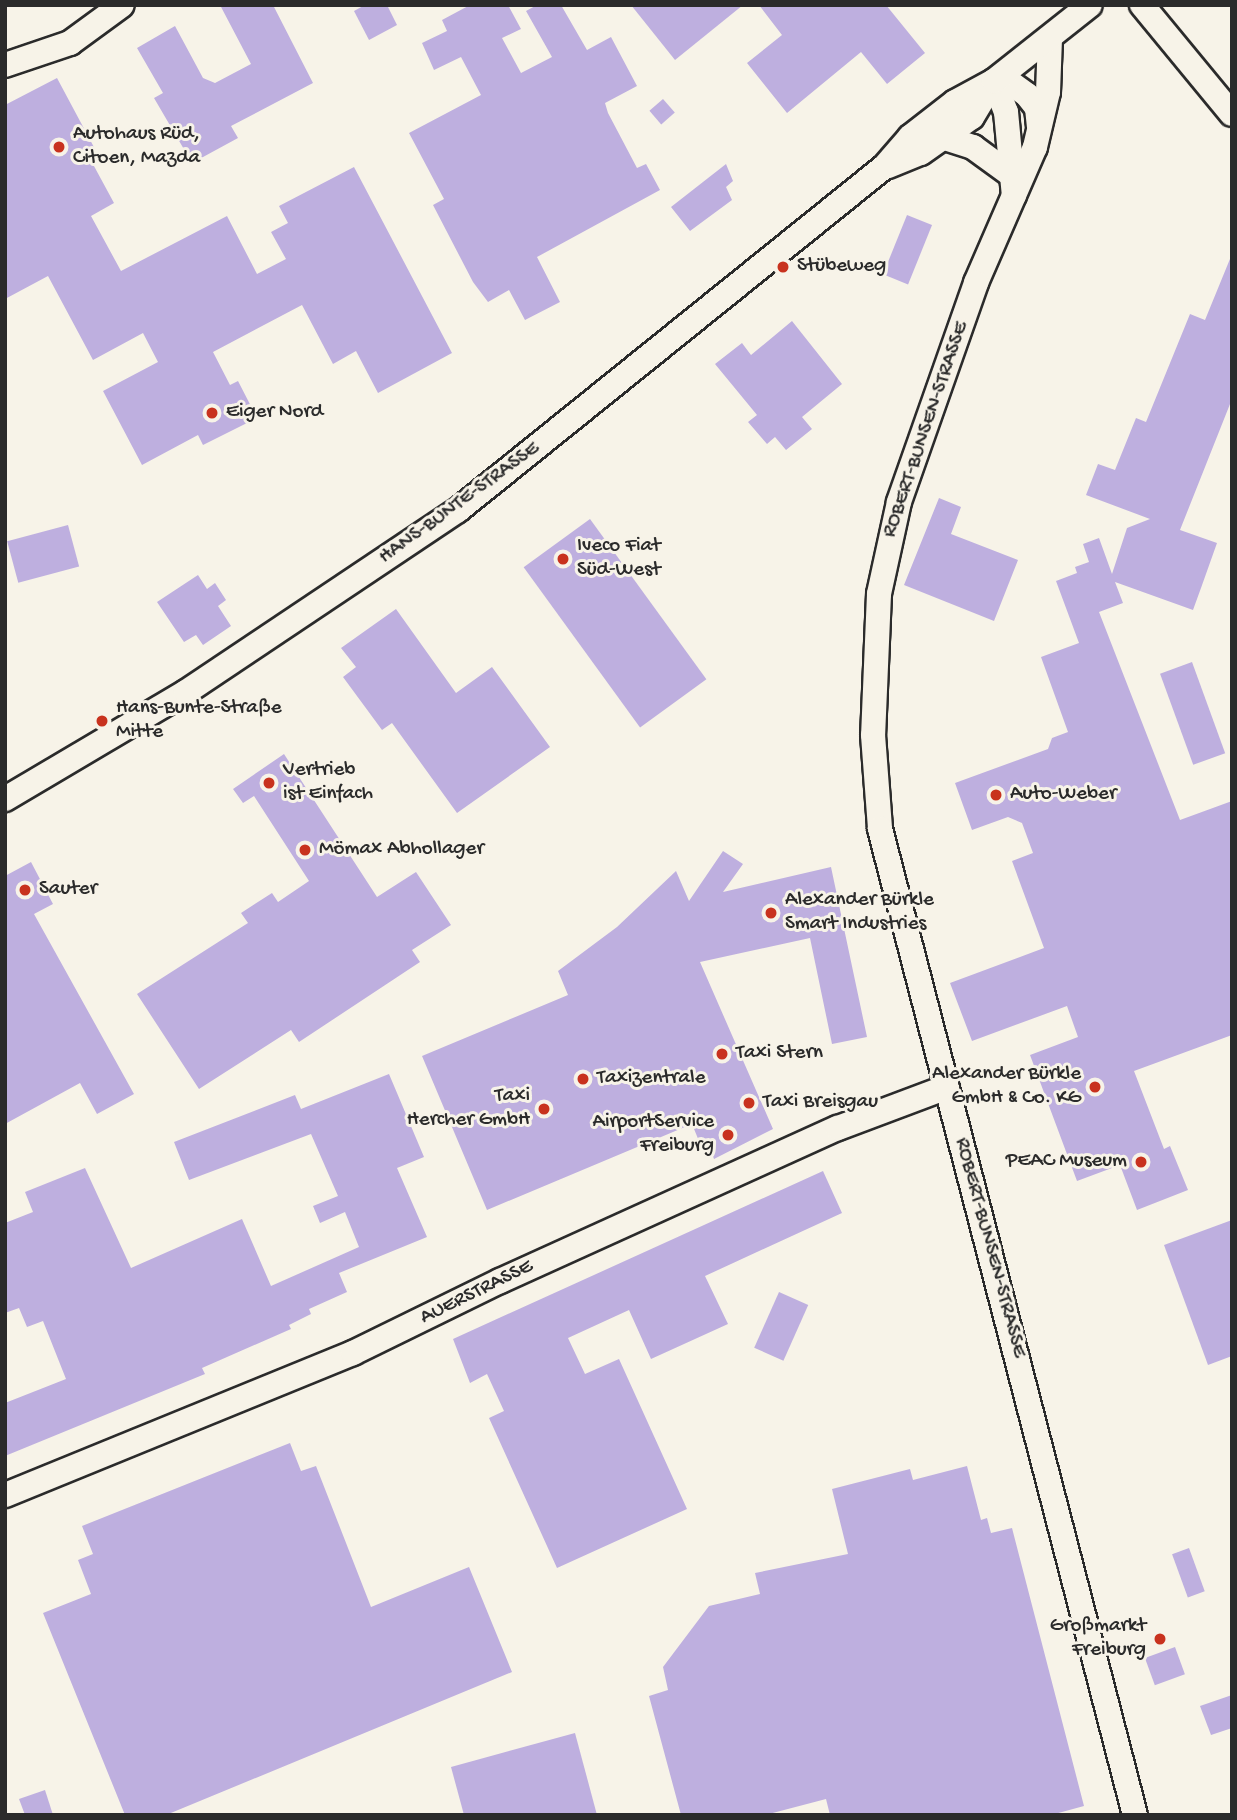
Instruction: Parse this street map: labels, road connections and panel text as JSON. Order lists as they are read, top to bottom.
{
  "streets": {
    "street": ["ROBERT-BUNSEN-STRASSE", "HANS-BUNTE-STRASSE", "AUERSTRASSE"]
  },
  "crossings": [
    ["ROBERT-BUNSEN-STRASSE", "HANS-BUNTE-STRASSE"],
    ["ROBERT-BUNSEN-STRASSE", "AUERSTRASSE"]
  ],
  "places": [
    "Autohaus Rüd, Citoen, Mazda",
    "Stübeweg",
    "Eiger Nord",
    "Iveco Fiat Süd-West",
    "Hans-Bunte-Straße Mitte",
    "Vertrieb ist Einfach",
    "Auto-Weber",
    "Mömax Abhollager",
    "Sauter",
    "Alexander Bürkle Smart Industries",
    "Taxi Stern",
    "Taxizentrale",
    "Alexander Bürkle GmbH & Co. KG",
    "Taxi Breisgau",
    "Taxi Hercher GmbH",
    "AirportService Freiburg",
    "PEAC Museum",
    "Großmarkt Freiburg"
  ]
}
